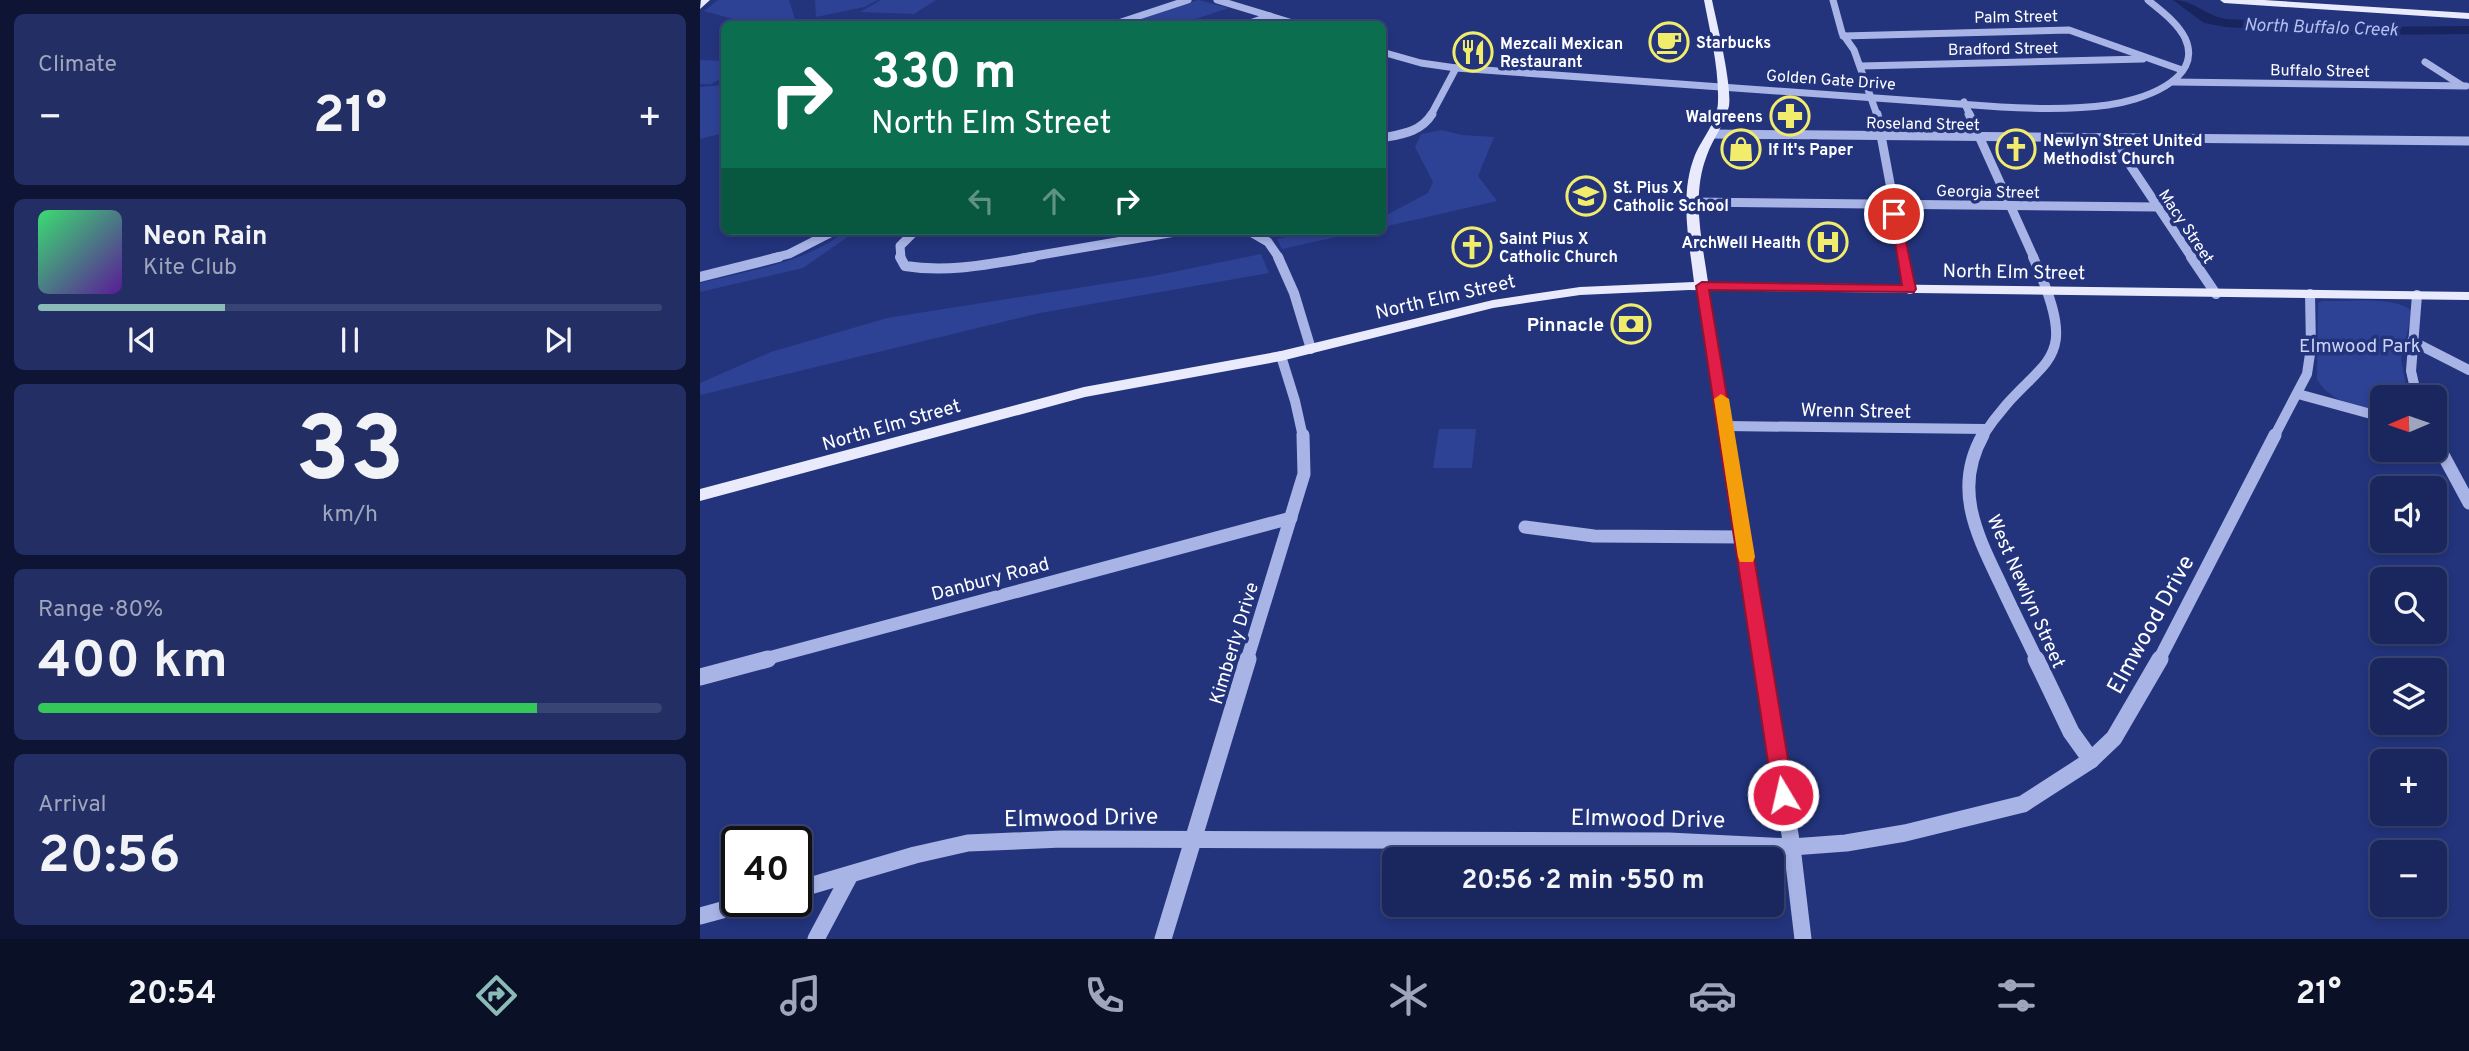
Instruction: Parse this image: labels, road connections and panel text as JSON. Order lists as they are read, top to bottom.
{
  "streets": {
    "main road": ["North Elm Street"],
    "street": [
      "Palm Street",
      "Bradford Street",
      "Buffalo Street",
      "Golden Gate Drive",
      "Roseland Street",
      "Georgia Street",
      "Macy Street",
      "Wrenn Street",
      "Danbury Road",
      "West Newlyn Street",
      "Elmwood Drive",
      "Kimberly Drive"
    ]
  },
  "crossings": [
    ["Palm Street", "Bradford Street"],
    ["Palm Street", "Golden Gate Drive"],
    ["Buffalo Street", "Golden Gate Drive"],
    ["Golden Gate Drive", "West Newlyn Street"],
    ["Roseland Street", "Macy Street"],
    ["Roseland Street", "West Newlyn Street"],
    ["Georgia Street", "Macy Street"],
    ["Georgia Street", "West Newlyn Street"],
    ["Macy Street", "North Elm Street"],
    ["North Elm Street", "West Newlyn Street"],
    ["North Elm Street", "Elmwood Drive"],
    ["North Elm Street", "Kimberly Drive"],
    ["Wrenn Street", "West Newlyn Street"],
    ["Danbury Road", "Kimberly Drive"],
    ["West Newlyn Street", "Elmwood Drive"],
    ["Elmwood Drive", "Kimberly Drive"]
  ],
  "water": ["North Buffalo Creek"],
  "parks": ["Elmwood Park"],
  "places": {
    "cafe": ["Starbucks"],
    "restaurant": ["Mezcali Mexican Restaurant"],
    "pharmacy": ["Walgreens"],
    "shop": ["If It's Paper"],
    "church": ["Newlyn Street United Methodist Church", "Saint Pius X Catholic Church"],
    "school or university": ["St. Pius X Catholic School"],
    "hospital": ["ArchWell Health"],
    "bank": ["Pinnacle"]
  },
  "north": "left",
  "page": {
    "tile": [
      "Climate",
      ["33", "km/h"],
      ["Range · 80%", "400 km"],
      ["Arrival", "20:56"]
    ],
    "turn": ["330 m", "North Elm Street"],
    "heat": ["−", "21°", "+"],
    "song": ["Neon Rain", "Kite Club"],
    "map_buttons": ["+", "−"],
    "limit": "40",
    "trip": "20:56 · 2 min · 550 m",
    "tabs": ["20:54", "21°"]
  }
}
